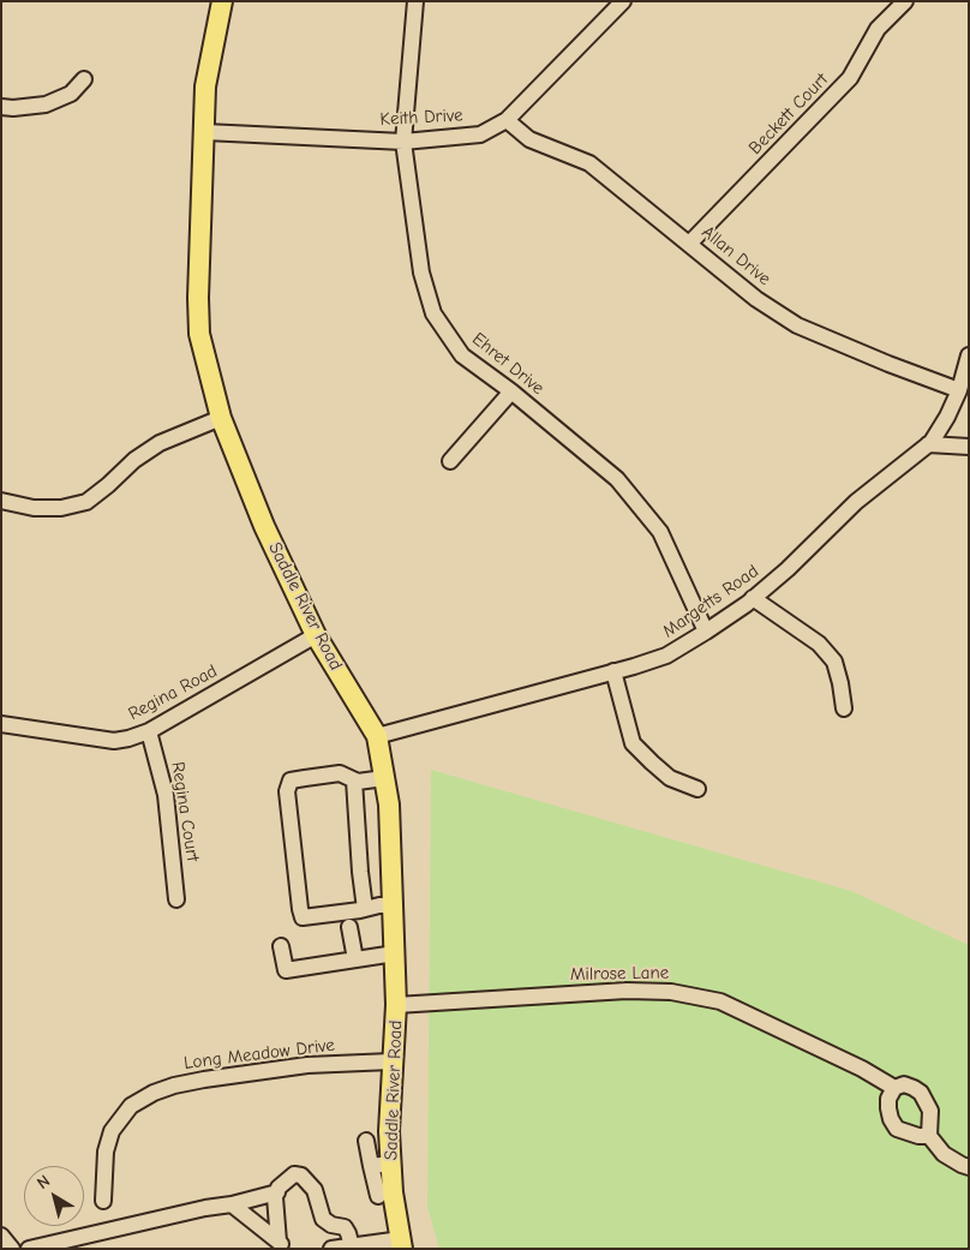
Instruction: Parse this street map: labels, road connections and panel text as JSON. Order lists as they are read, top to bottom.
{
  "streets": {
    "main road": ["Saddle River Road"],
    "street": [
      "Beckett Court",
      "Keith Drive",
      "Allan Drive",
      "Ehret Drive",
      "Margetts Road",
      "Regina Road",
      "Regina Court",
      "Milrose Lane",
      "Long Meadow Drive"
    ]
  },
  "crossings": [
    ["Beckett Court", "Allan Drive"],
    ["Keith Drive", "Allan Drive"],
    ["Keith Drive", "Ehret Drive"],
    ["Keith Drive", "Saddle River Road"],
    ["Allan Drive", "Margetts Road"],
    ["Ehret Drive", "Margetts Road"],
    ["Margetts Road", "Saddle River Road"],
    ["Saddle River Road", "Regina Road"],
    ["Saddle River Road", "Milrose Lane"],
    ["Saddle River Road", "Long Meadow Drive"],
    ["Regina Road", "Regina Court"]
  ],
  "north": "top left"
}
